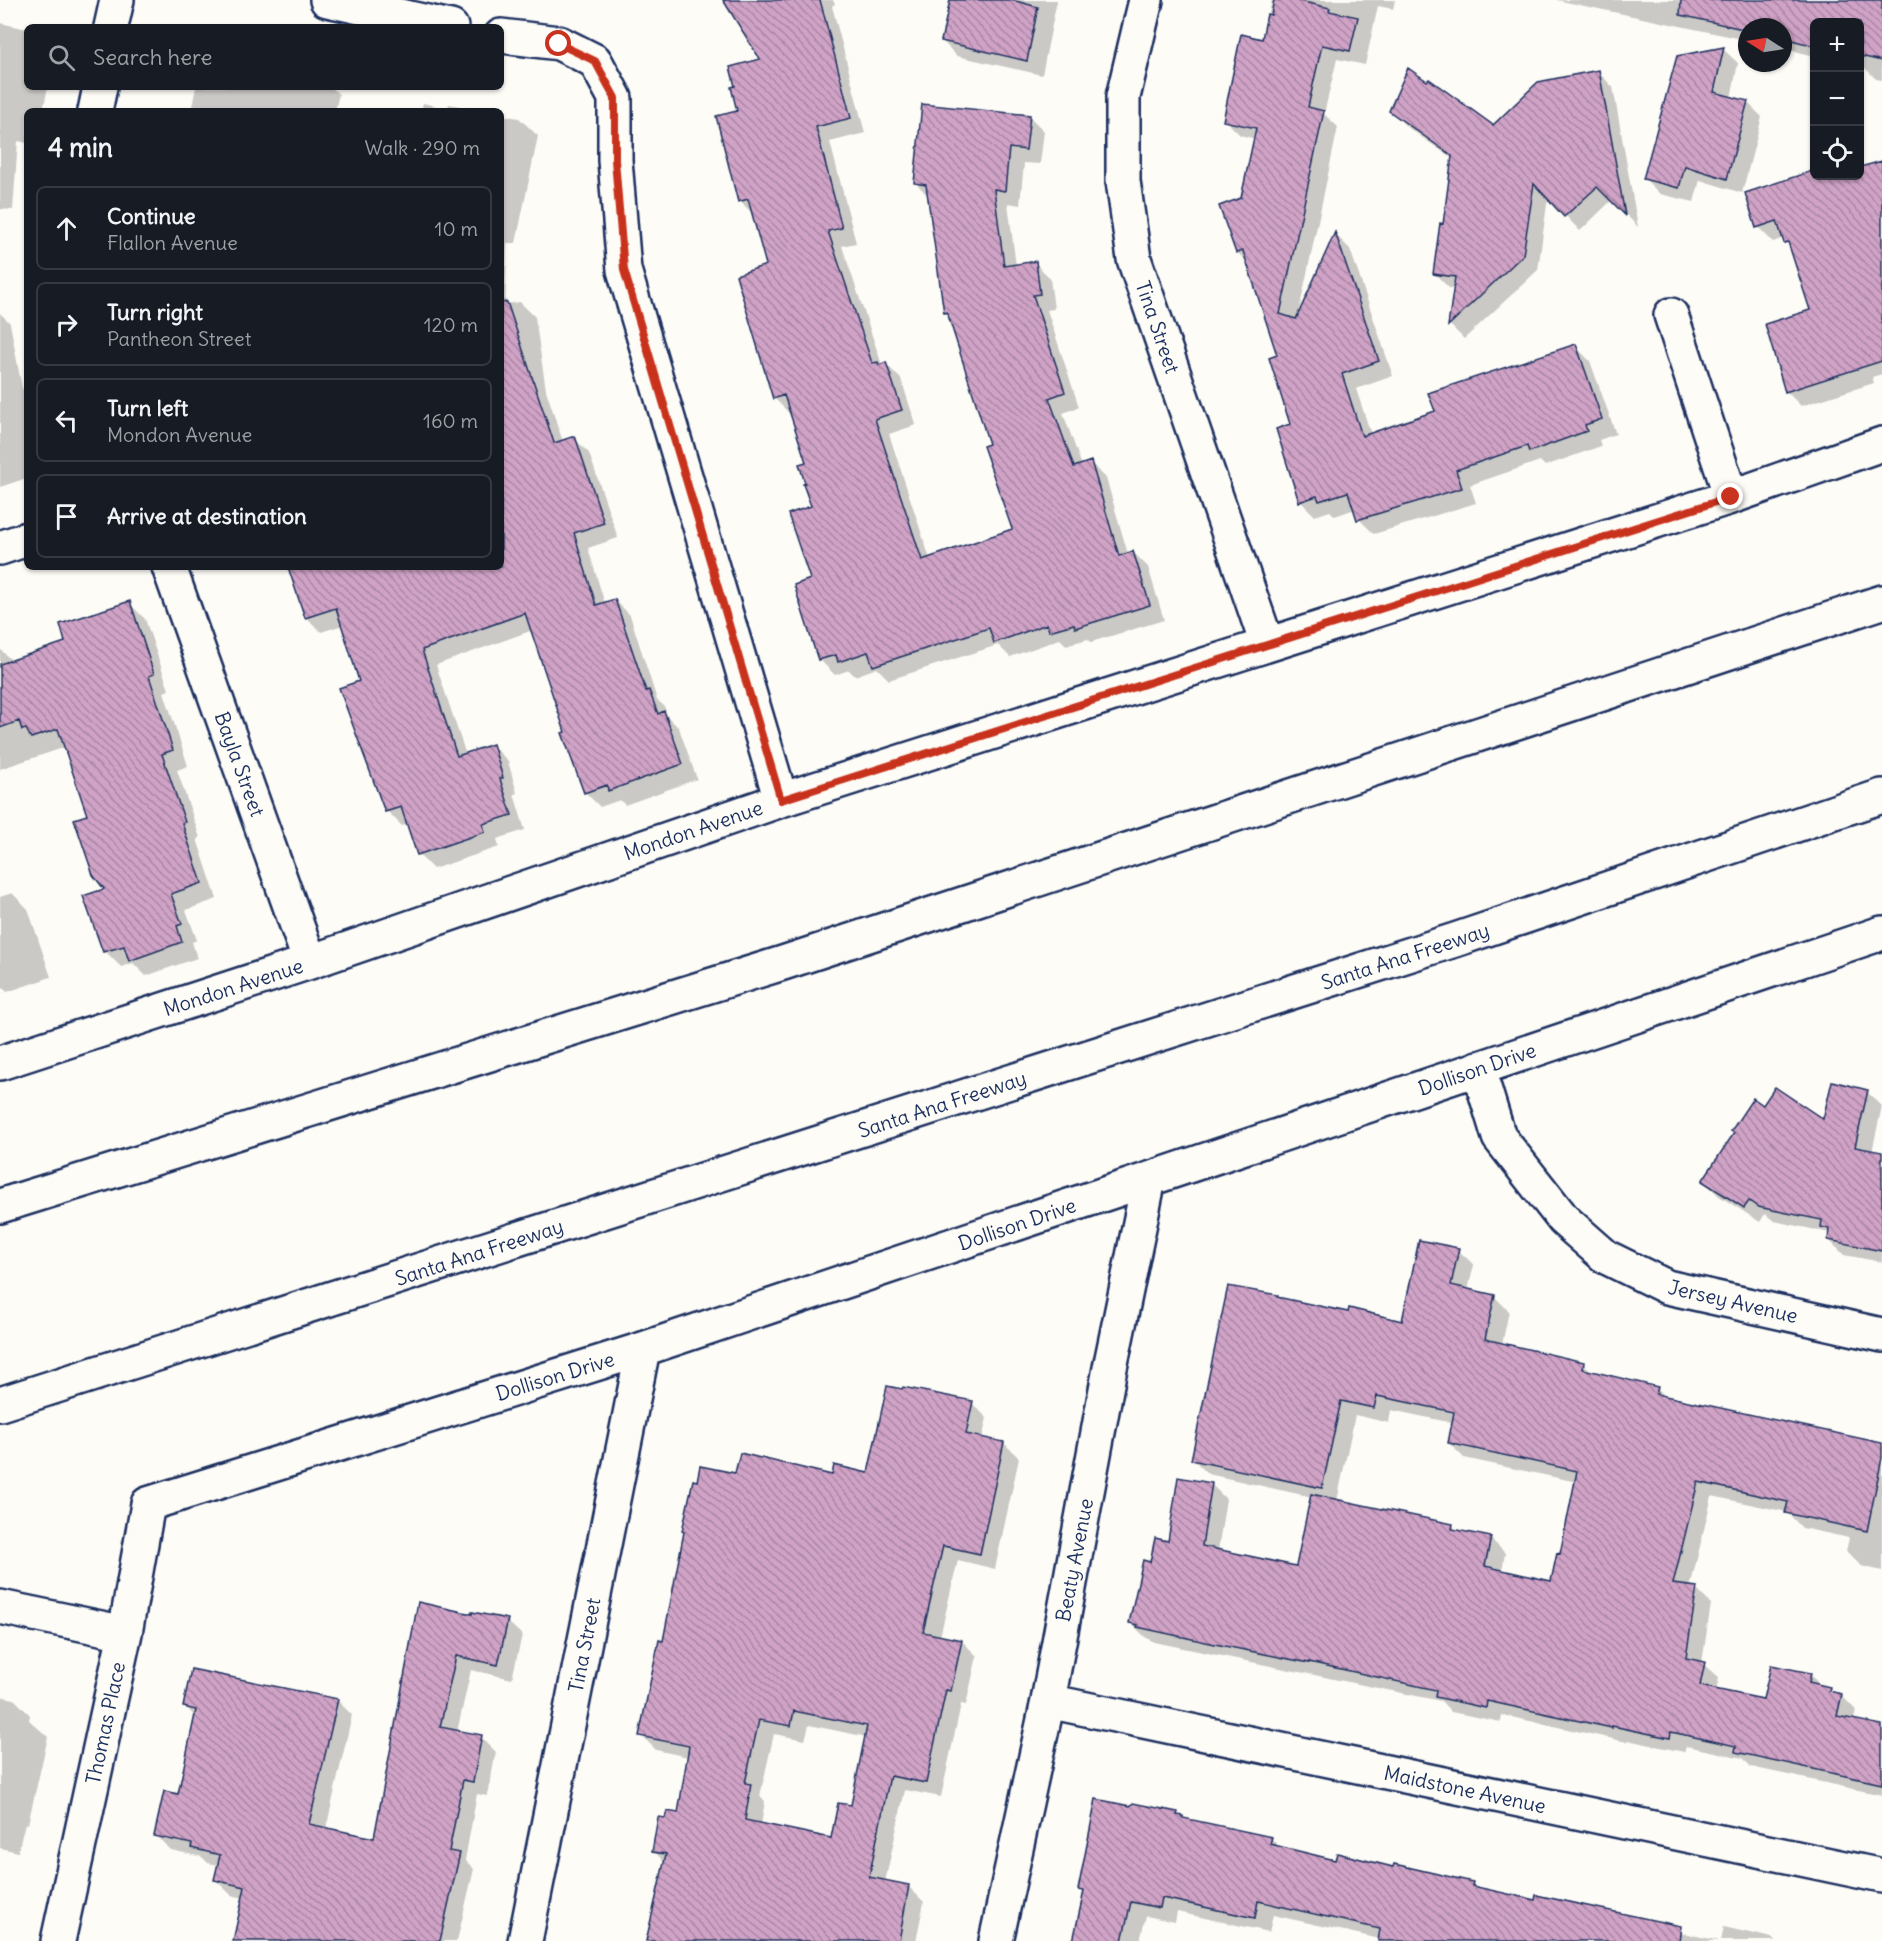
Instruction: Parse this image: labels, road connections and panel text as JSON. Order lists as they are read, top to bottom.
{
  "streets": {
    "main road": [
      "Tina Street",
      "Bayla Street",
      "Mondon Avenue",
      "Santa Ana Freeway",
      "Dollison Drive",
      "Jersey Avenue",
      "Beaty Avenue",
      "Thomas Place",
      "Maidstone Avenue"
    ]
  },
  "crossings": [
    ["Tina Street", "Mondon Avenue"],
    ["Tina Street", "Dollison Drive"],
    ["Bayla Street", "Mondon Avenue"],
    ["Dollison Drive", "Jersey Avenue"],
    ["Dollison Drive", "Beaty Avenue"],
    ["Dollison Drive", "Thomas Place"],
    ["Beaty Avenue", "Maidstone Avenue"]
  ],
  "north": "left",
  "page": {
    "map_buttons": ["+", "−"],
    "search": "Search here",
    "heading": ["4 min", "Walk · 290 m"],
    "list": [
      ["Continue", "Flallon Avenue", "10 m"],
      ["Turn right", "Pantheon Street", "120 m"],
      ["Turn left", "Mondon Avenue", "160 m"],
      "Arrive at destination"
    ]
  }
}
